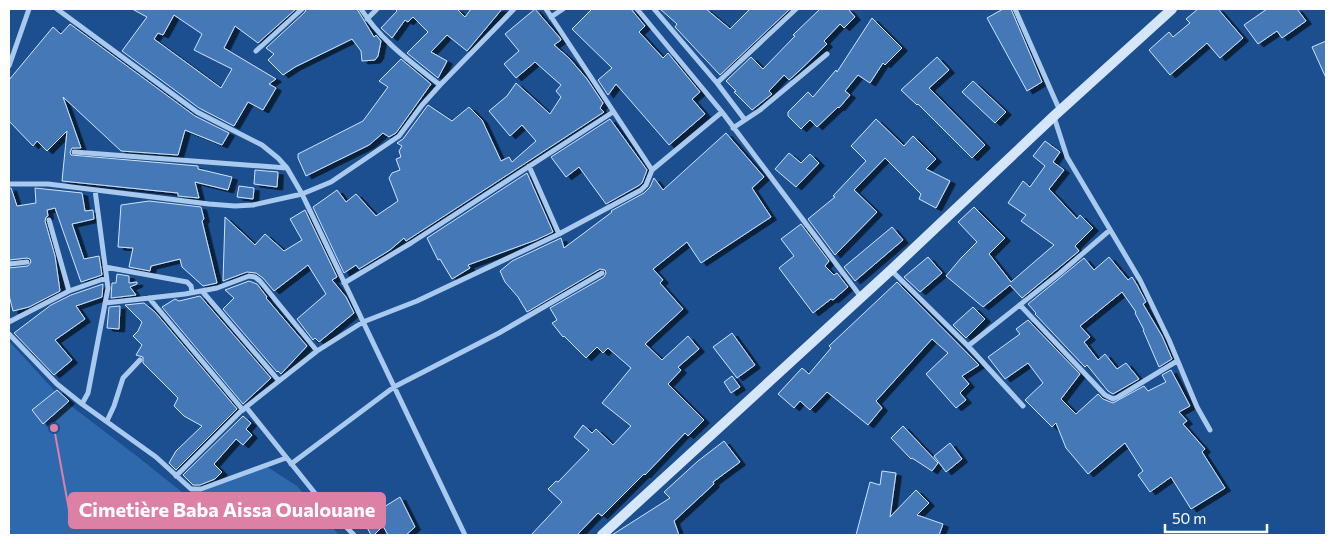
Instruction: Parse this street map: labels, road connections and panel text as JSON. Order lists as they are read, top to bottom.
{
  "places": ["Cimetière Baba Aissa Oualouane"],
  "scale_bar": "50 m"
}
